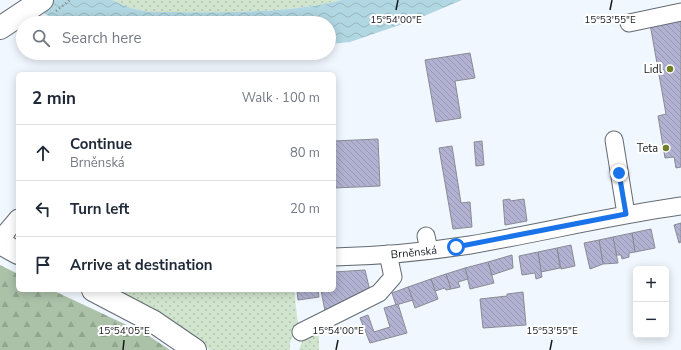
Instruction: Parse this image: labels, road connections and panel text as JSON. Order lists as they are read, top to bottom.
{
  "streets": {
    "street": ["Brněnská"]
  },
  "places": ["Lidl", "Teta"],
  "page": {
    "search": "Search here",
    "heading": ["2 min", "Walk · 100 m"],
    "list": [
      ["Continue", "Brněnská", "80 m"],
      ["Turn left", "20 m"],
      "Arrive at destination"
    ],
    "map_buttons": ["+", "−"]
  },
  "coordinates": ["15°54'00\"E", "15°53'55\"E", "15°54'05\"E"]
}
